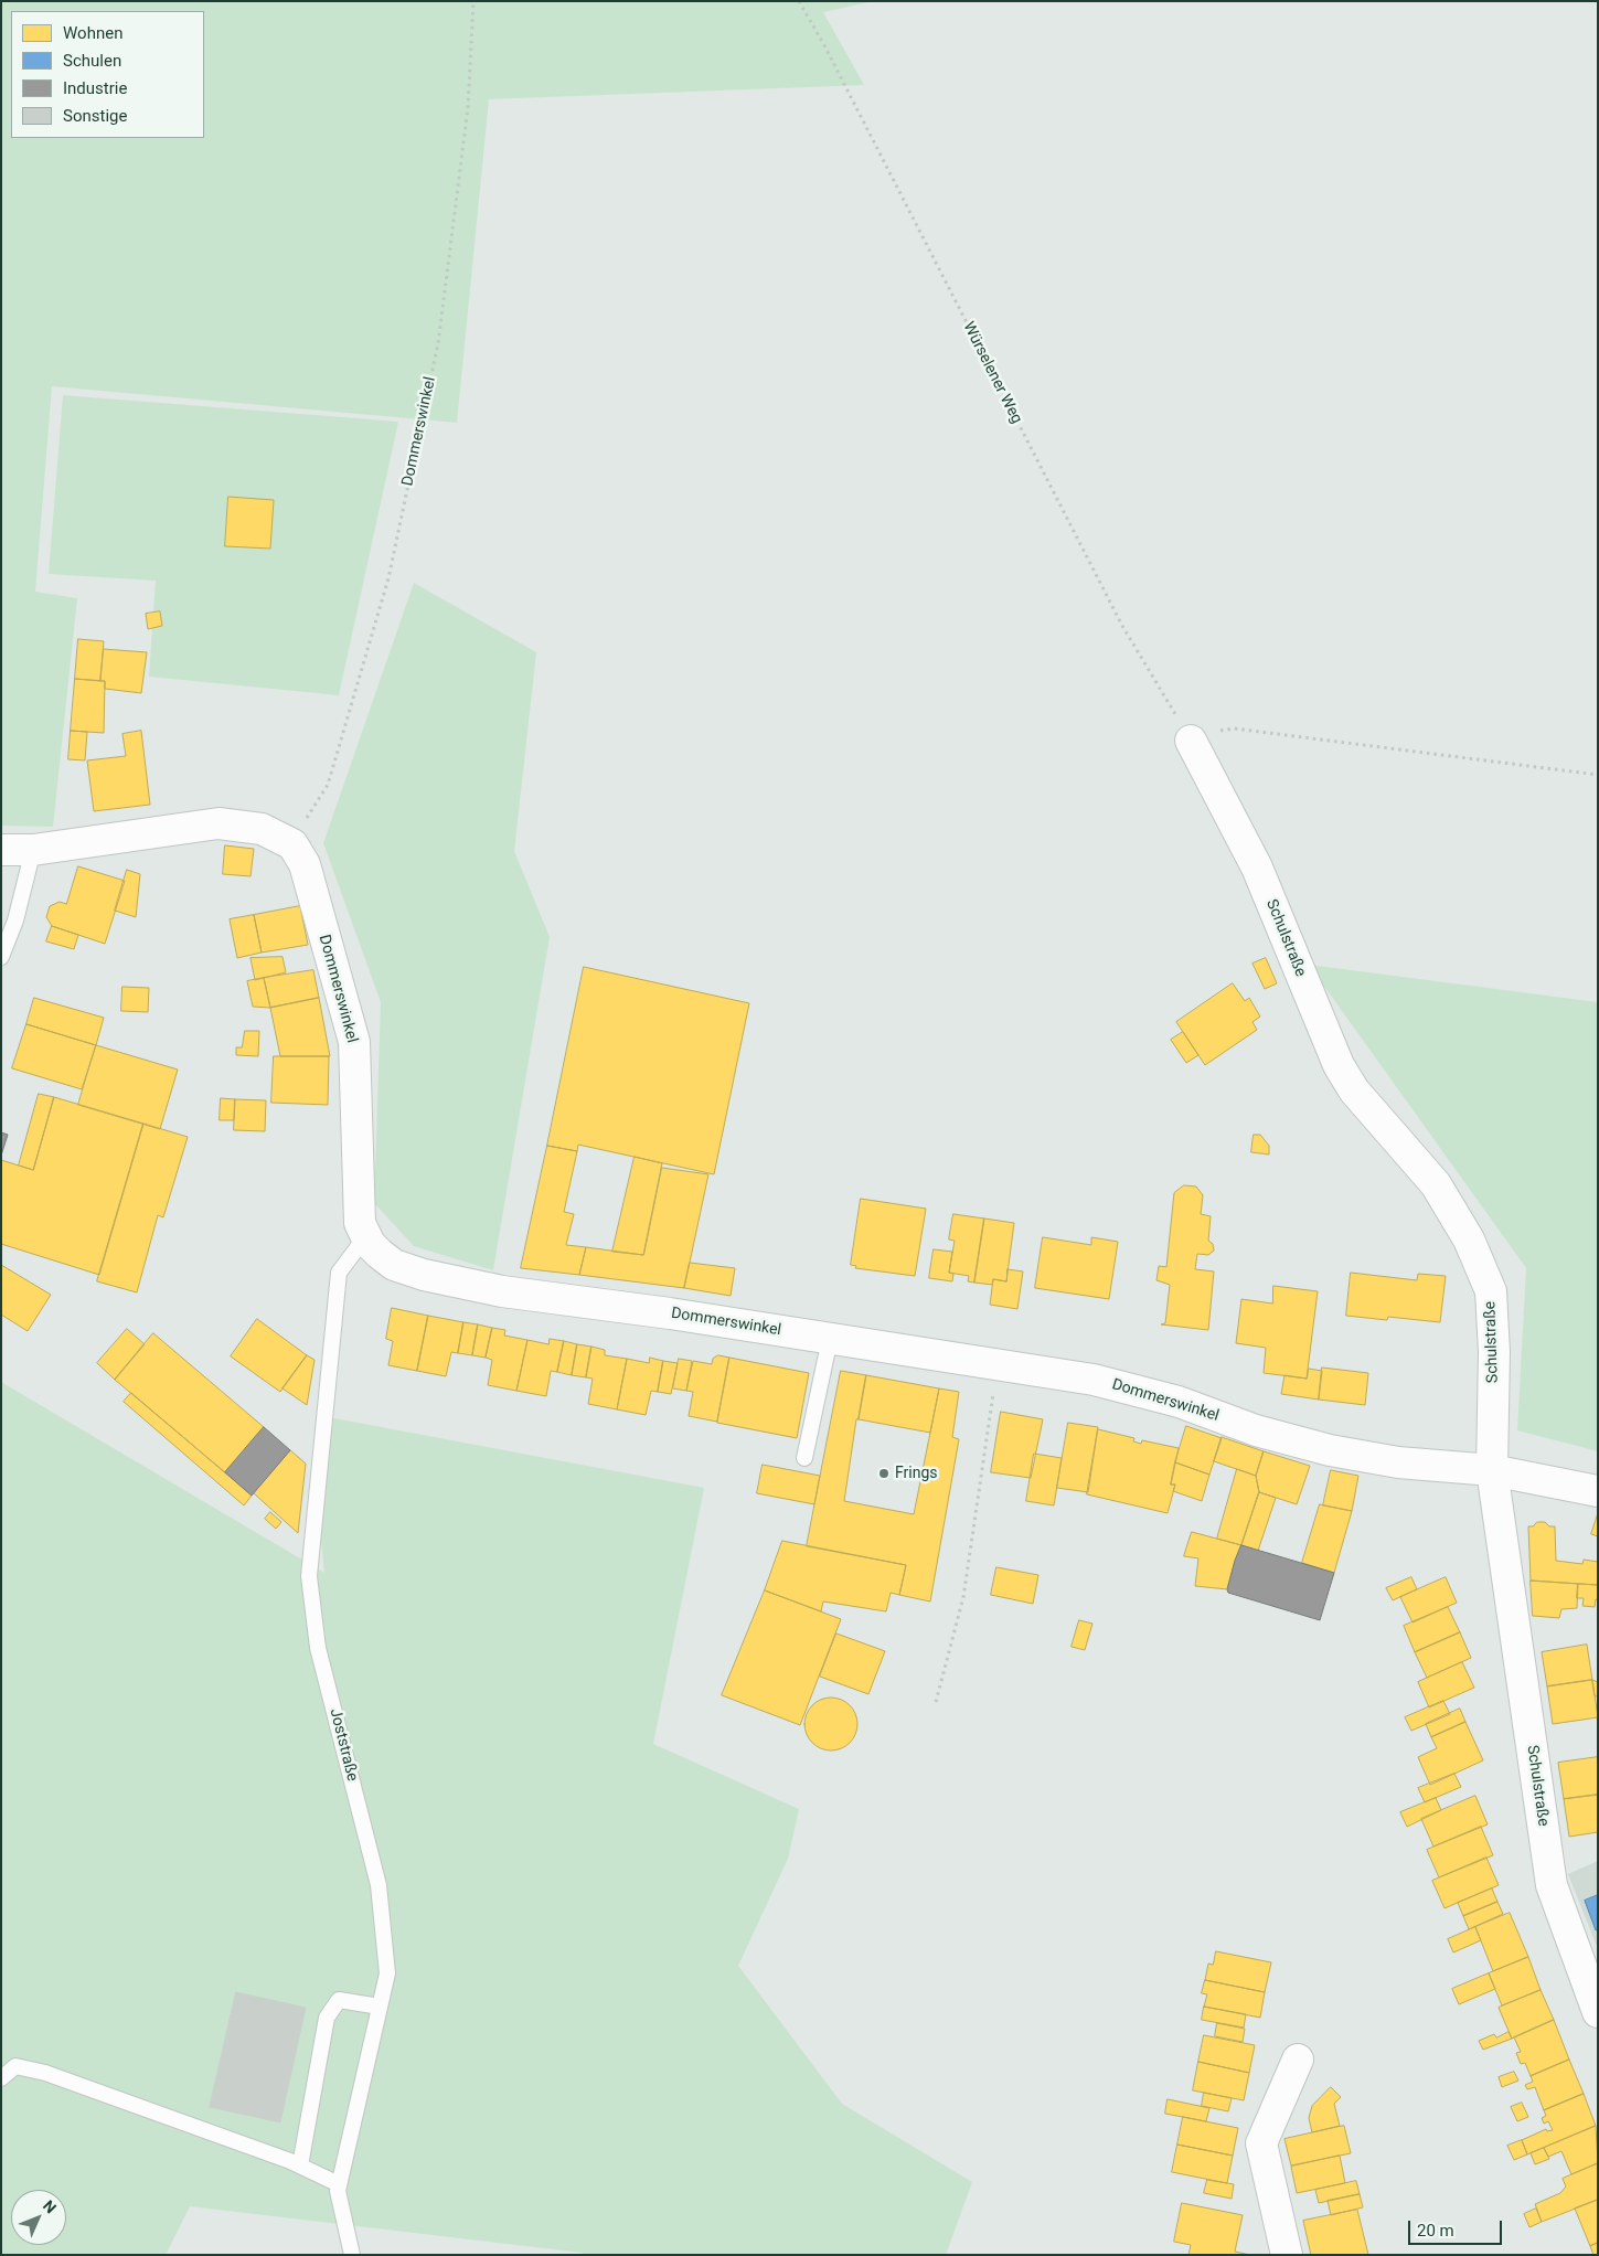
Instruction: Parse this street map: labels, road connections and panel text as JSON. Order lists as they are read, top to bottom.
{
  "streets": {
    "street": ["Dommerswinkel", "Schulstraße"],
    "lane": ["Joststraße"],
    "path": ["Würselener Weg"]
  },
  "crossings": [
    ["Würselener Weg", "Schulstraße"],
    ["Dommerswinkel", "Schulstraße"],
    ["Dommerswinkel", "Joststraße"]
  ],
  "places": ["Frings"],
  "legend": [
    "Wohnen",
    "Schulen",
    "Industrie",
    "Sonstige"
  ],
  "scale_bar": "20 m",
  "north": "top right"
}
